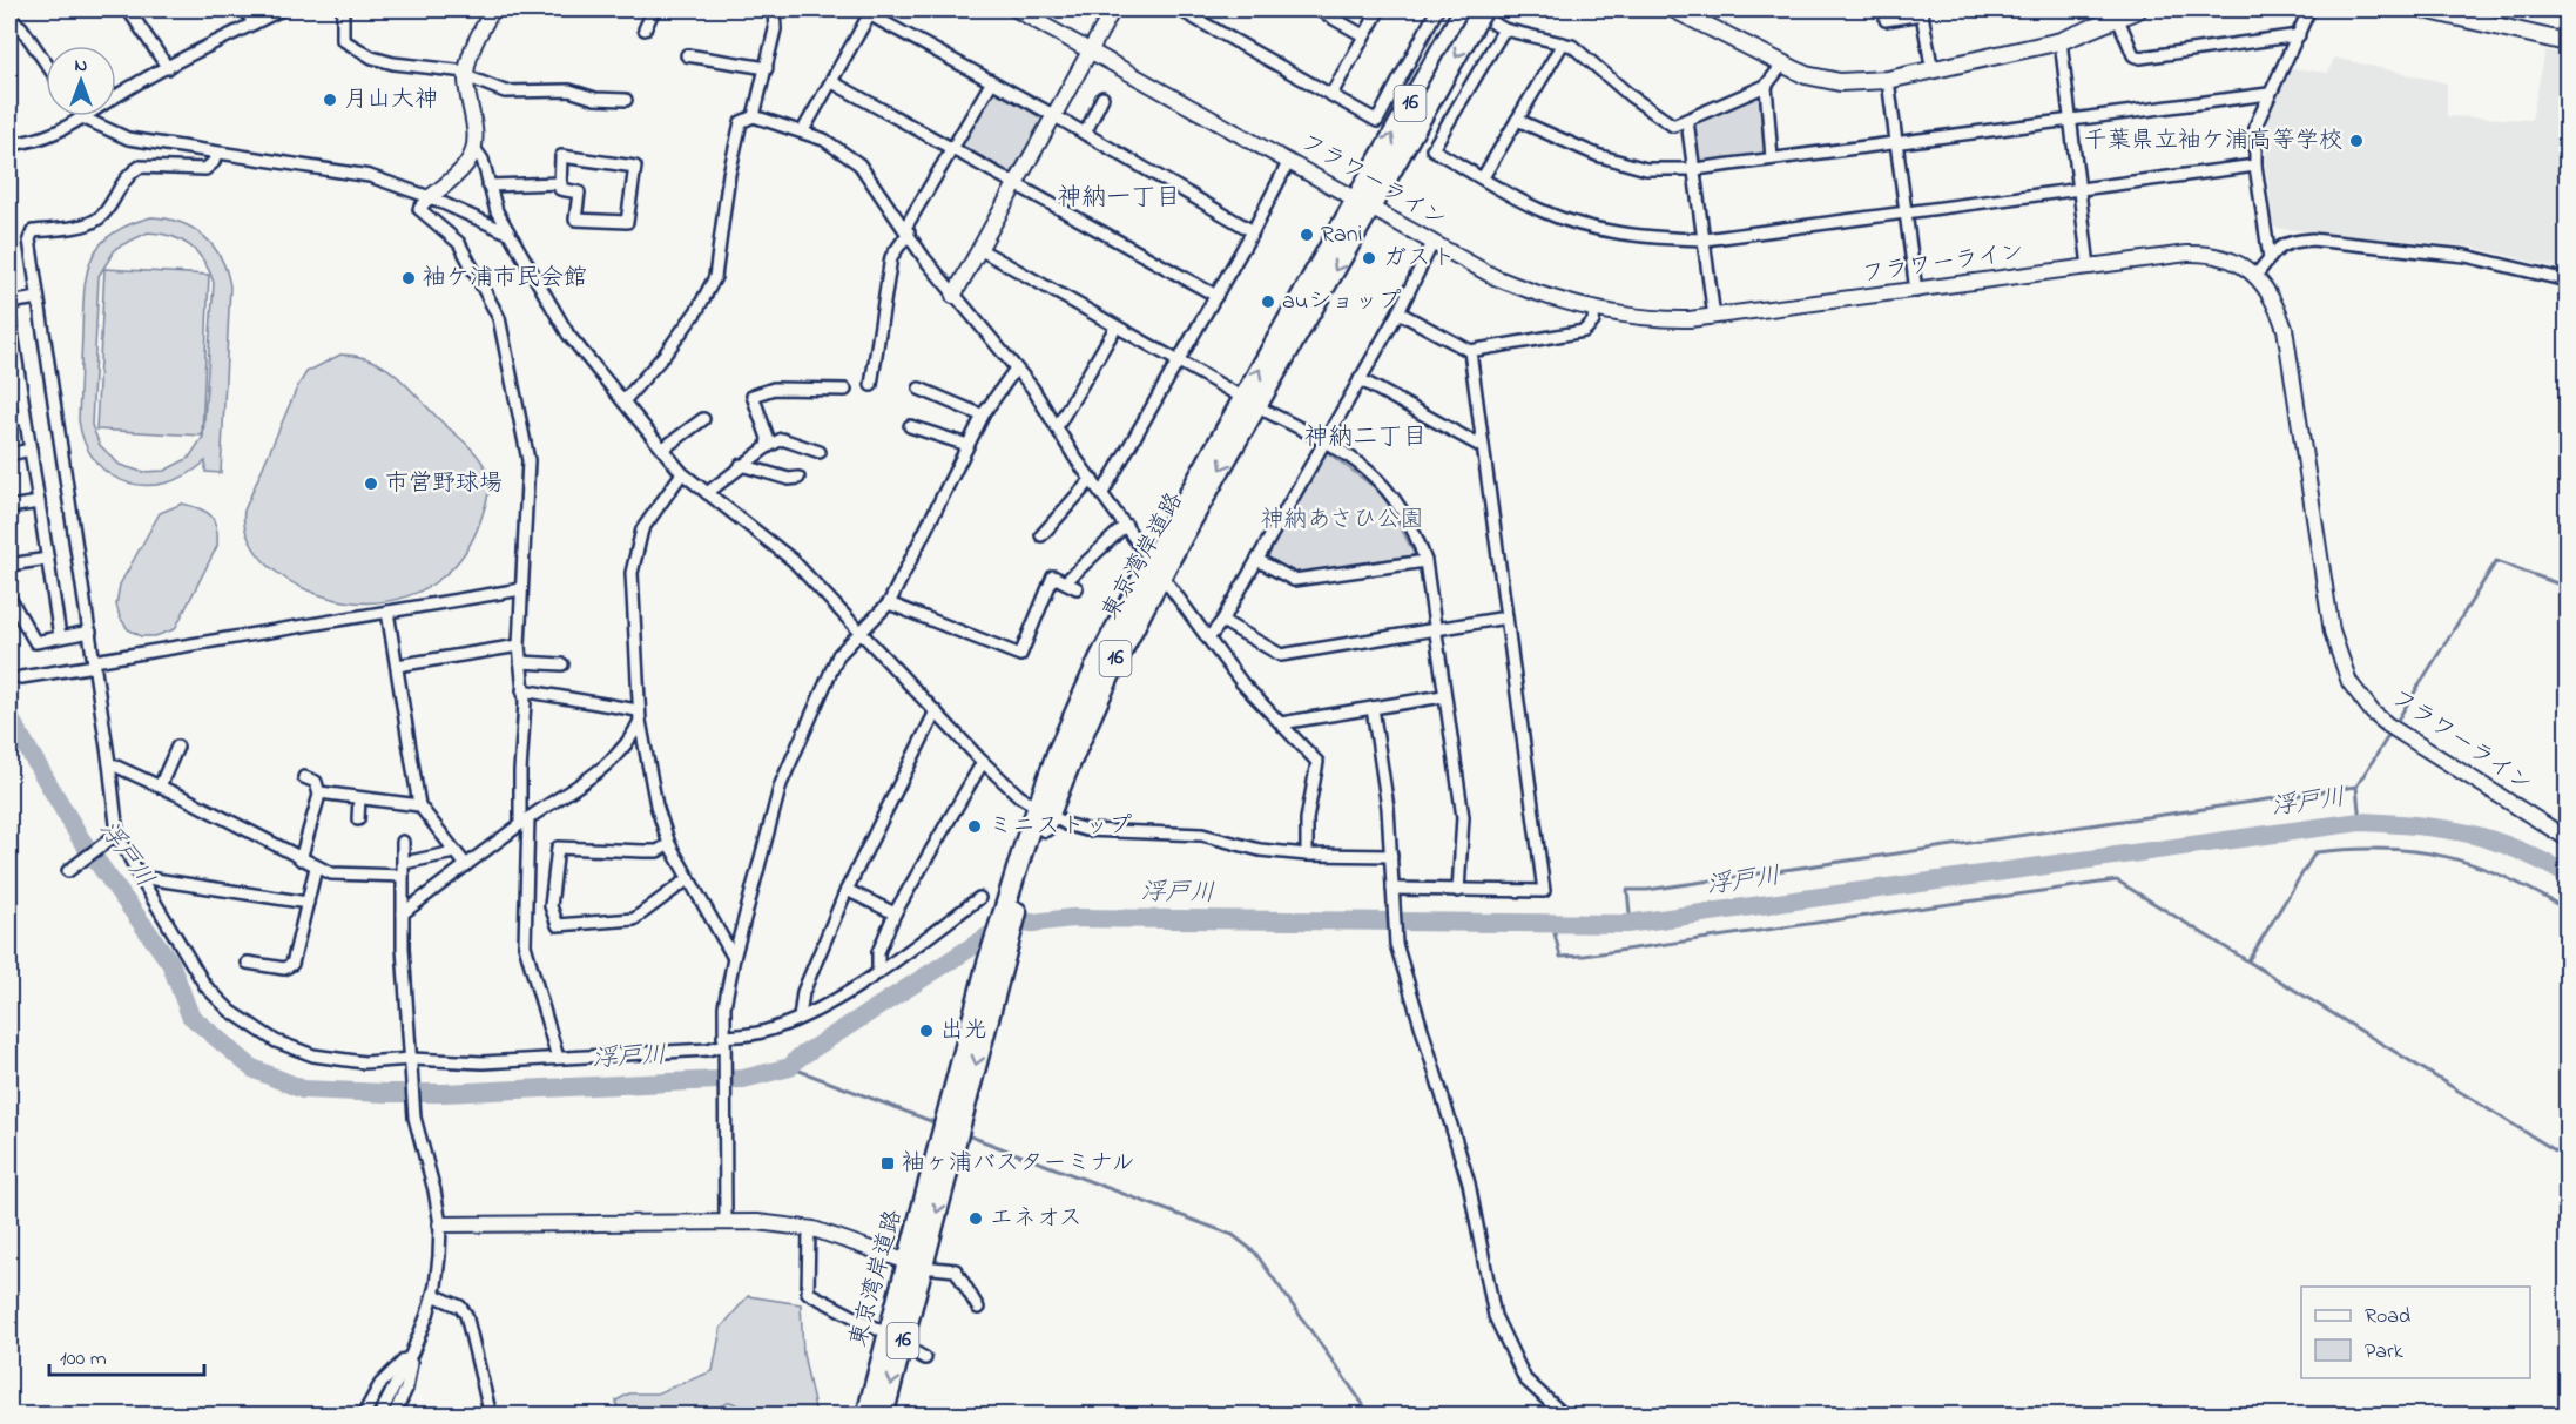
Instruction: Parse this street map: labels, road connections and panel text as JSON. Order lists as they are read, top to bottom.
{
  "streets": {
    "highway": ["16", "東京湾岸道路"],
    "street": ["フラワーライン"]
  },
  "crossings": [
    ["フラワーライン", "東京湾岸道路"]
  ],
  "districts": ["神納一丁目", "神納二丁目"],
  "water": ["浮戸川"],
  "parks": ["神納あさひ公園"],
  "places": {
    "other": [
      "月山大神",
      "千葉県立袖ケ浦高等学校",
      "Rani",
      "ガスト",
      "袖ケ浦市民会館",
      "auショップ",
      "市営野球場",
      "ミニストップ",
      "出光",
      "エネオス"
    ],
    "transit": ["袖ヶ浦バスターミナル"]
  },
  "legend": ["Road", "Park"],
  "scale_bar": "100 m",
  "north": "top"
}
